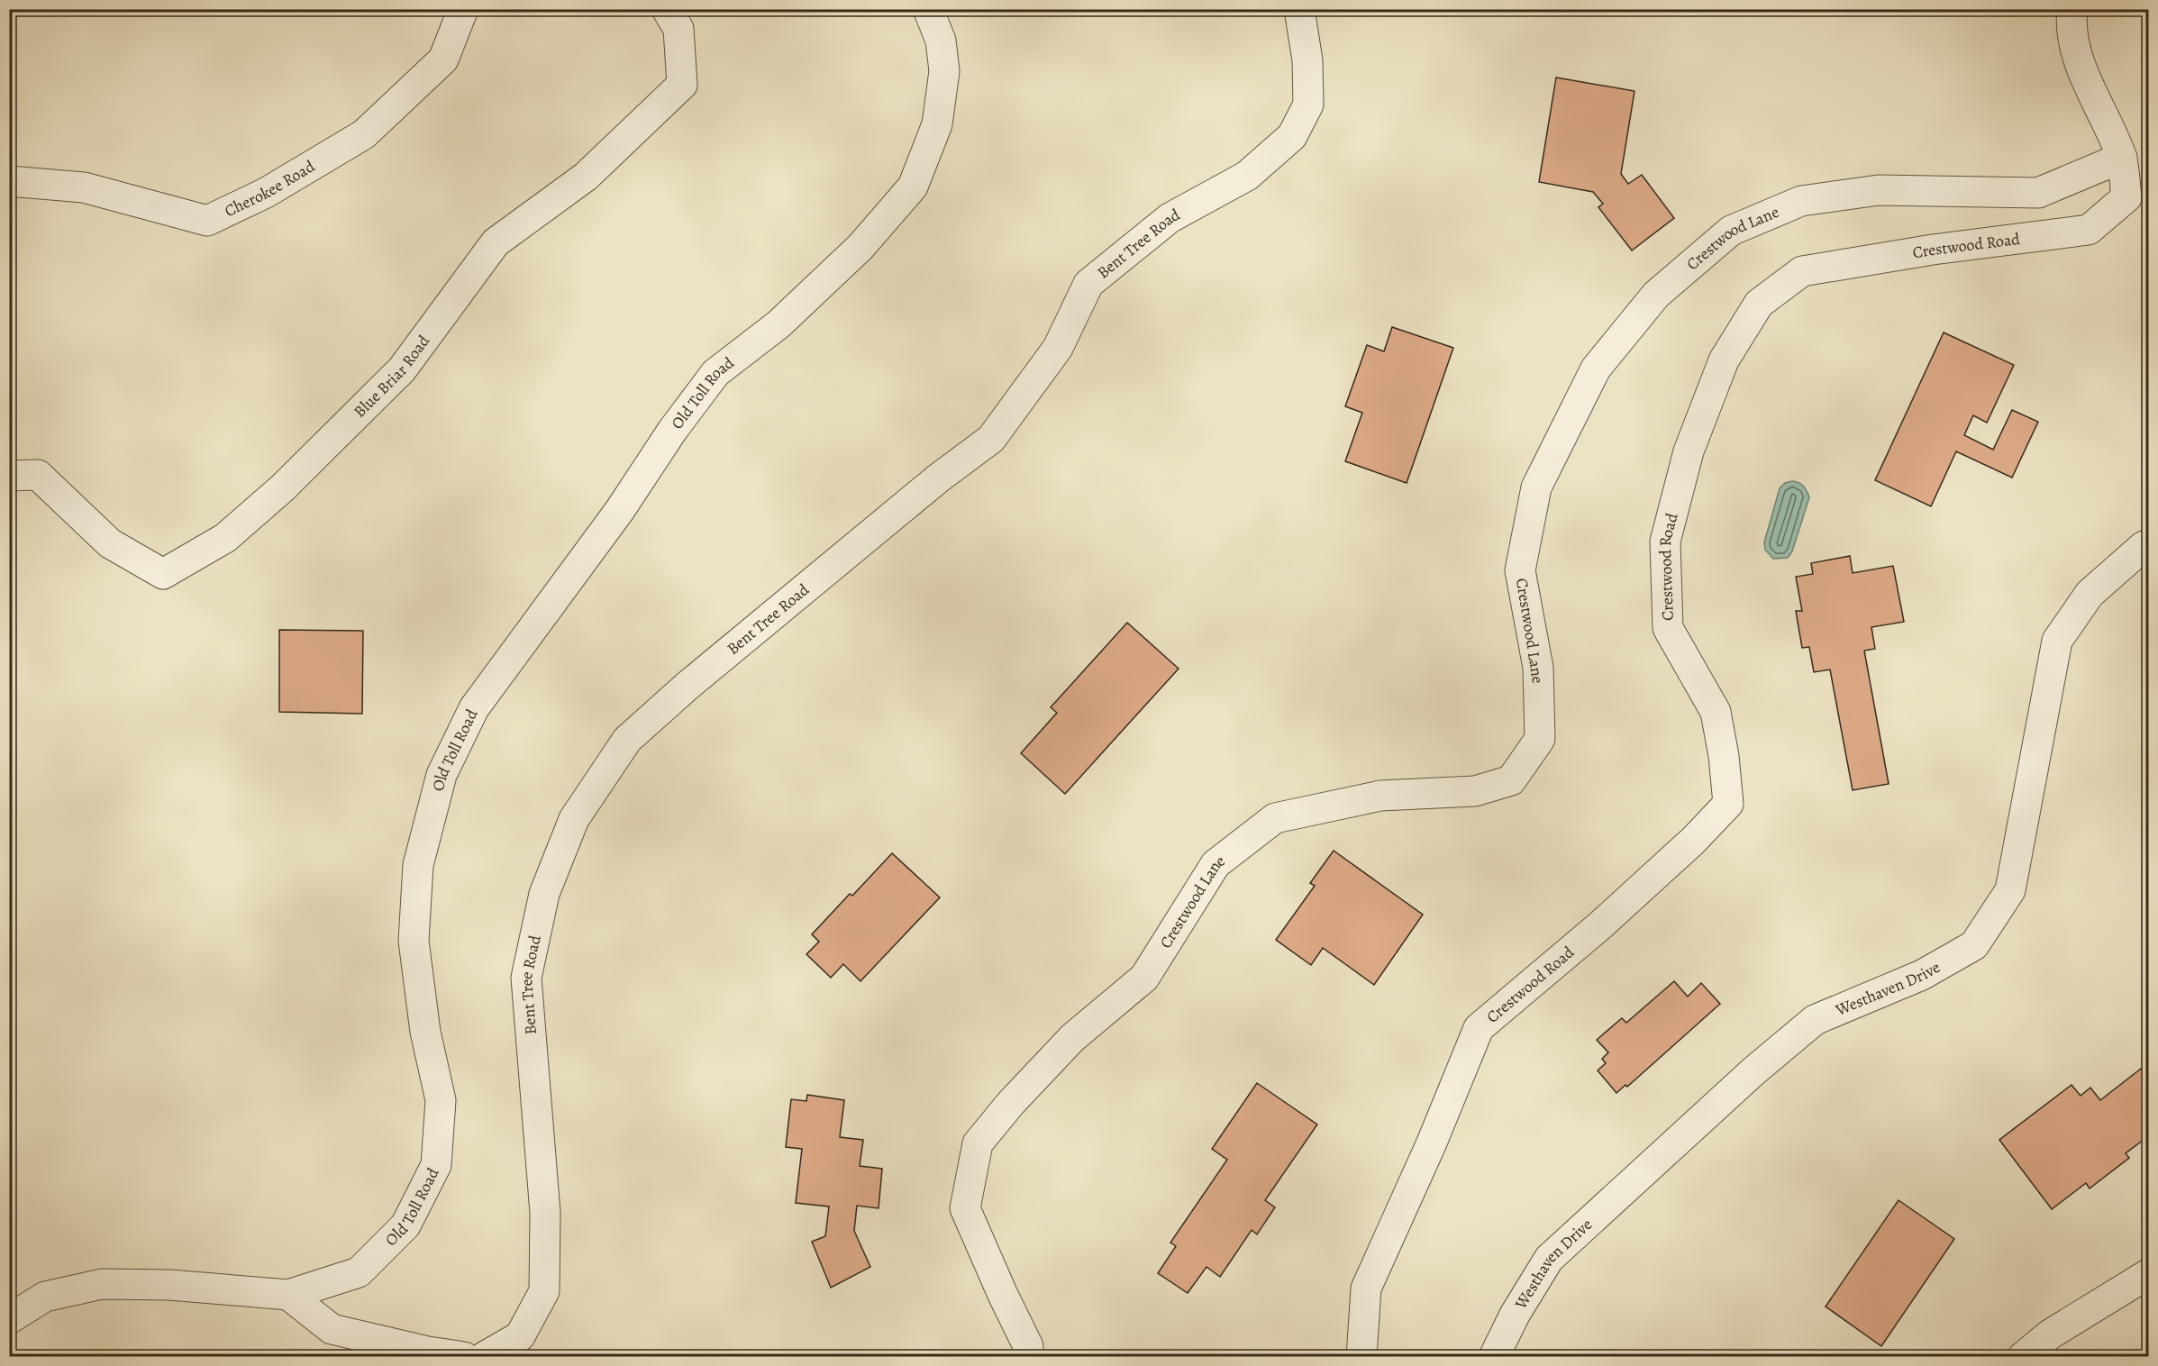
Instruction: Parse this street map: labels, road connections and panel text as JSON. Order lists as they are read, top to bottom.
{
  "streets": {
    "street": [
      "Cherokee Road",
      "Crestwood Lane",
      "Bent Tree Road",
      "Crestwood Road",
      "Blue Briar Road",
      "Old Toll Road",
      "Westhaven Drive"
    ]
  },
  "crossings": [
    ["Crestwood Lane", "Crestwood Road"]
  ]
}
